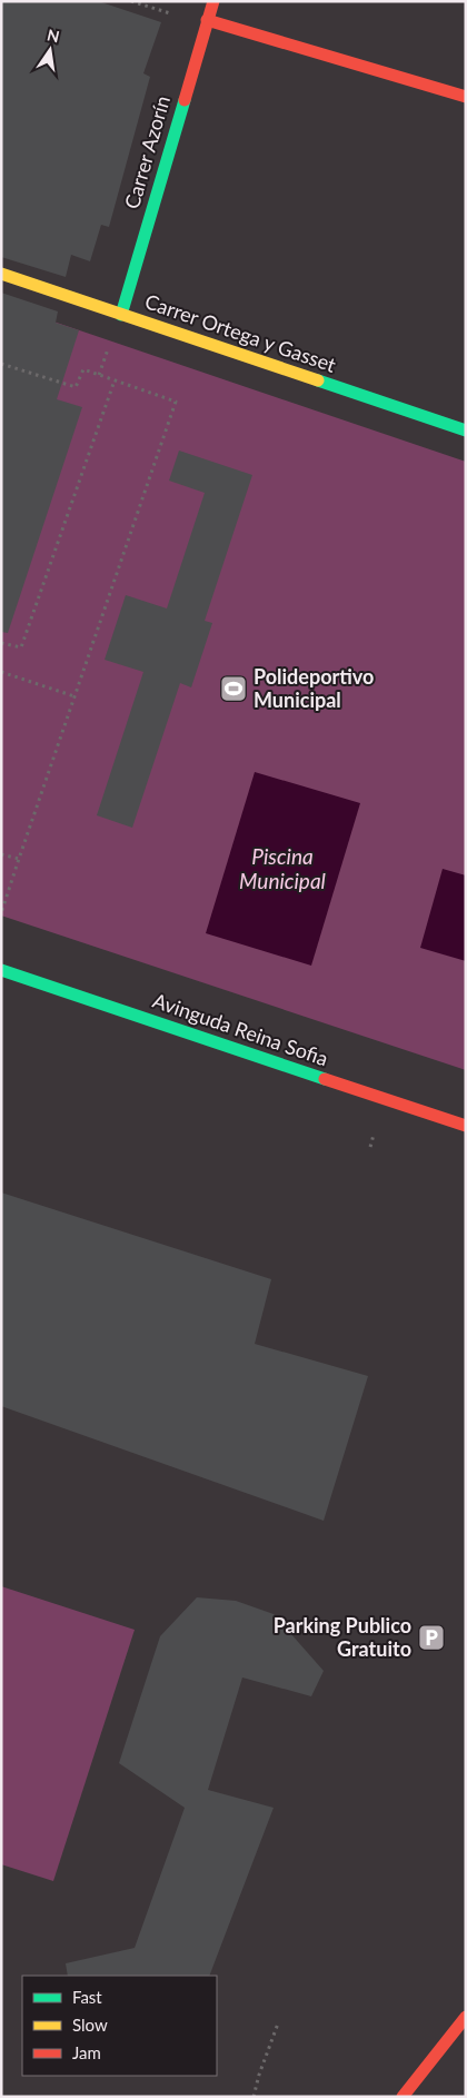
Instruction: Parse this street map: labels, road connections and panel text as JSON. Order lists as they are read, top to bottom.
{
  "streets": {
    "street": ["Carrer Azorín", "Carrer Ortega y Gasset", "Avinguda Reina Sofia"]
  },
  "crossings": [
    ["Carrer Azorín", "Carrer Ortega y Gasset"]
  ],
  "water": ["Piscina Municipal"],
  "places": {
    "sports": ["Polideportivo Municipal"],
    "parking": ["Parking Publico Gratuito"]
  },
  "legend": ["Fast", "Slow", "Jam"],
  "north": "top"
}
